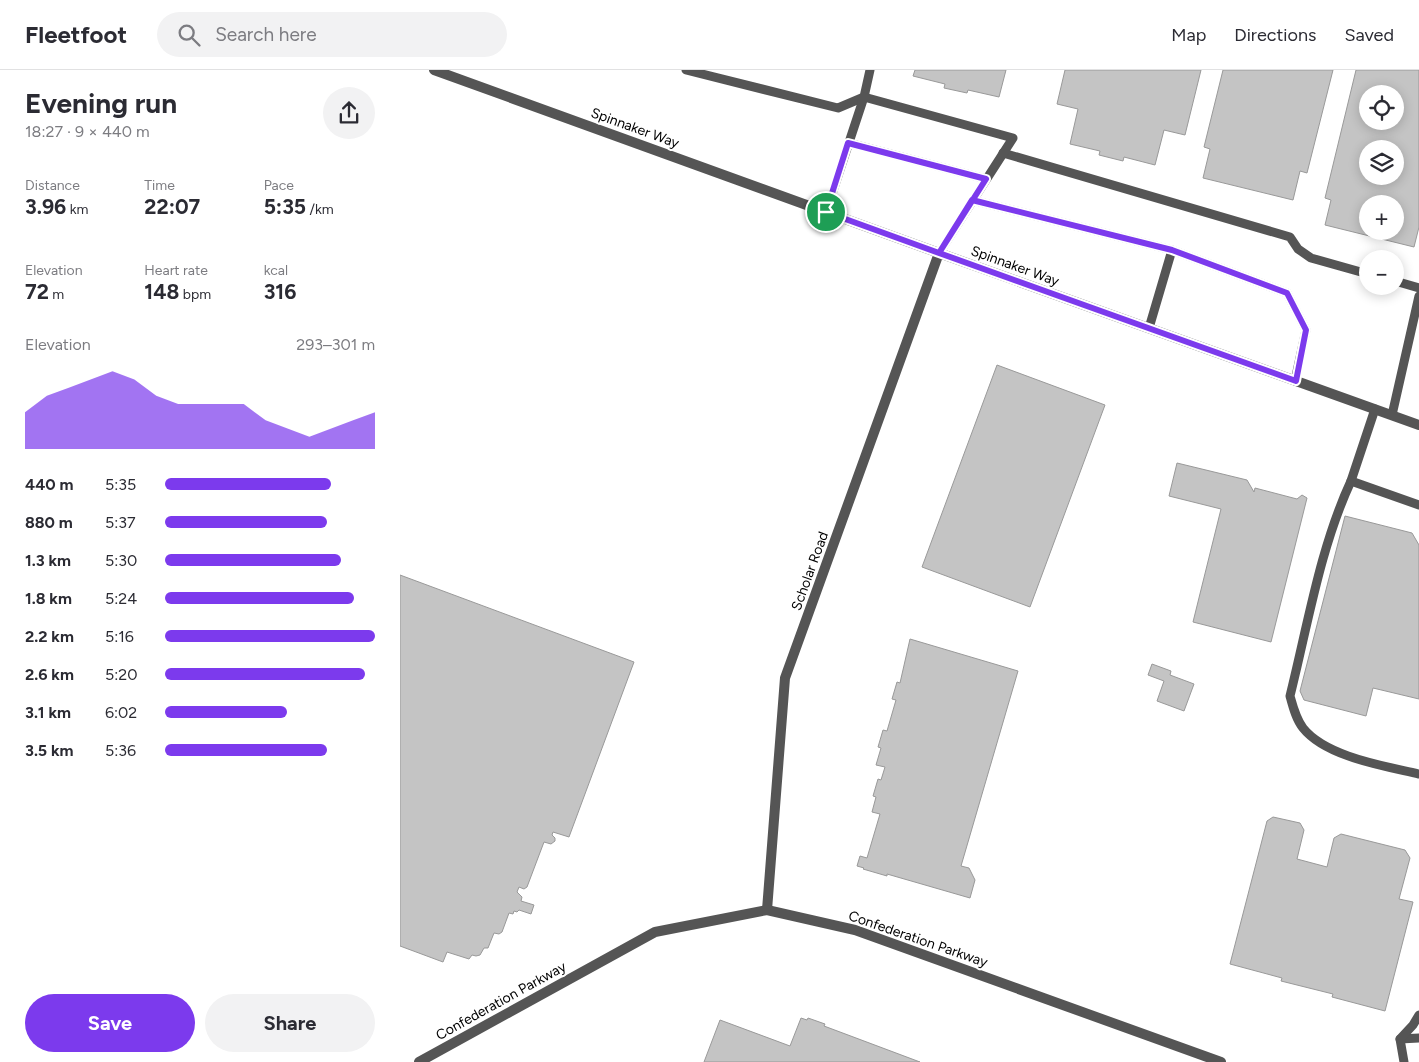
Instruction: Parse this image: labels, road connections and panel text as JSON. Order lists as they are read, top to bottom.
{
  "streets": {
    "street": ["Spinnaker Way", "Scholar Road", "Confederation Parkway"]
  },
  "crossings": [
    ["Spinnaker Way", "Scholar Road"],
    ["Scholar Road", "Confederation Parkway"]
  ],
  "page": {
    "header": "Fleetfoot",
    "search": "Search here",
    "nav": ["Map", "Directions", "Saved"],
    "heading": ["Evening run", "18:27 · 9 × 440 m"],
    "map_buttons": ["+", "−"],
    "stats": [
      ["Distance", "3.96 km"],
      ["Time", "22:07"],
      ["Pace", "5:35 /km"],
      ["Elevation", "72 m"],
      ["Heart rate", "148 bpm"],
      ["kcal", "316"]
    ],
    "chart": ["Elevation", "293–301 m"],
    "list": [
      {
        "name": "440 m",
        "note": "5:35"
      },
      {
        "name": "880 m",
        "note": "5:37"
      },
      {
        "name": "1.3 km",
        "note": "5:30"
      },
      {
        "name": "1.8 km",
        "note": "5:24"
      },
      {
        "name": "2.2 km",
        "note": "5:16"
      },
      {
        "name": "2.6 km",
        "note": "5:20"
      },
      {
        "name": "3.1 km",
        "note": "6:02"
      },
      {
        "name": "3.5 km",
        "note": "5:36"
      }
    ],
    "buttons": ["Save", "Share"]
  }
}
